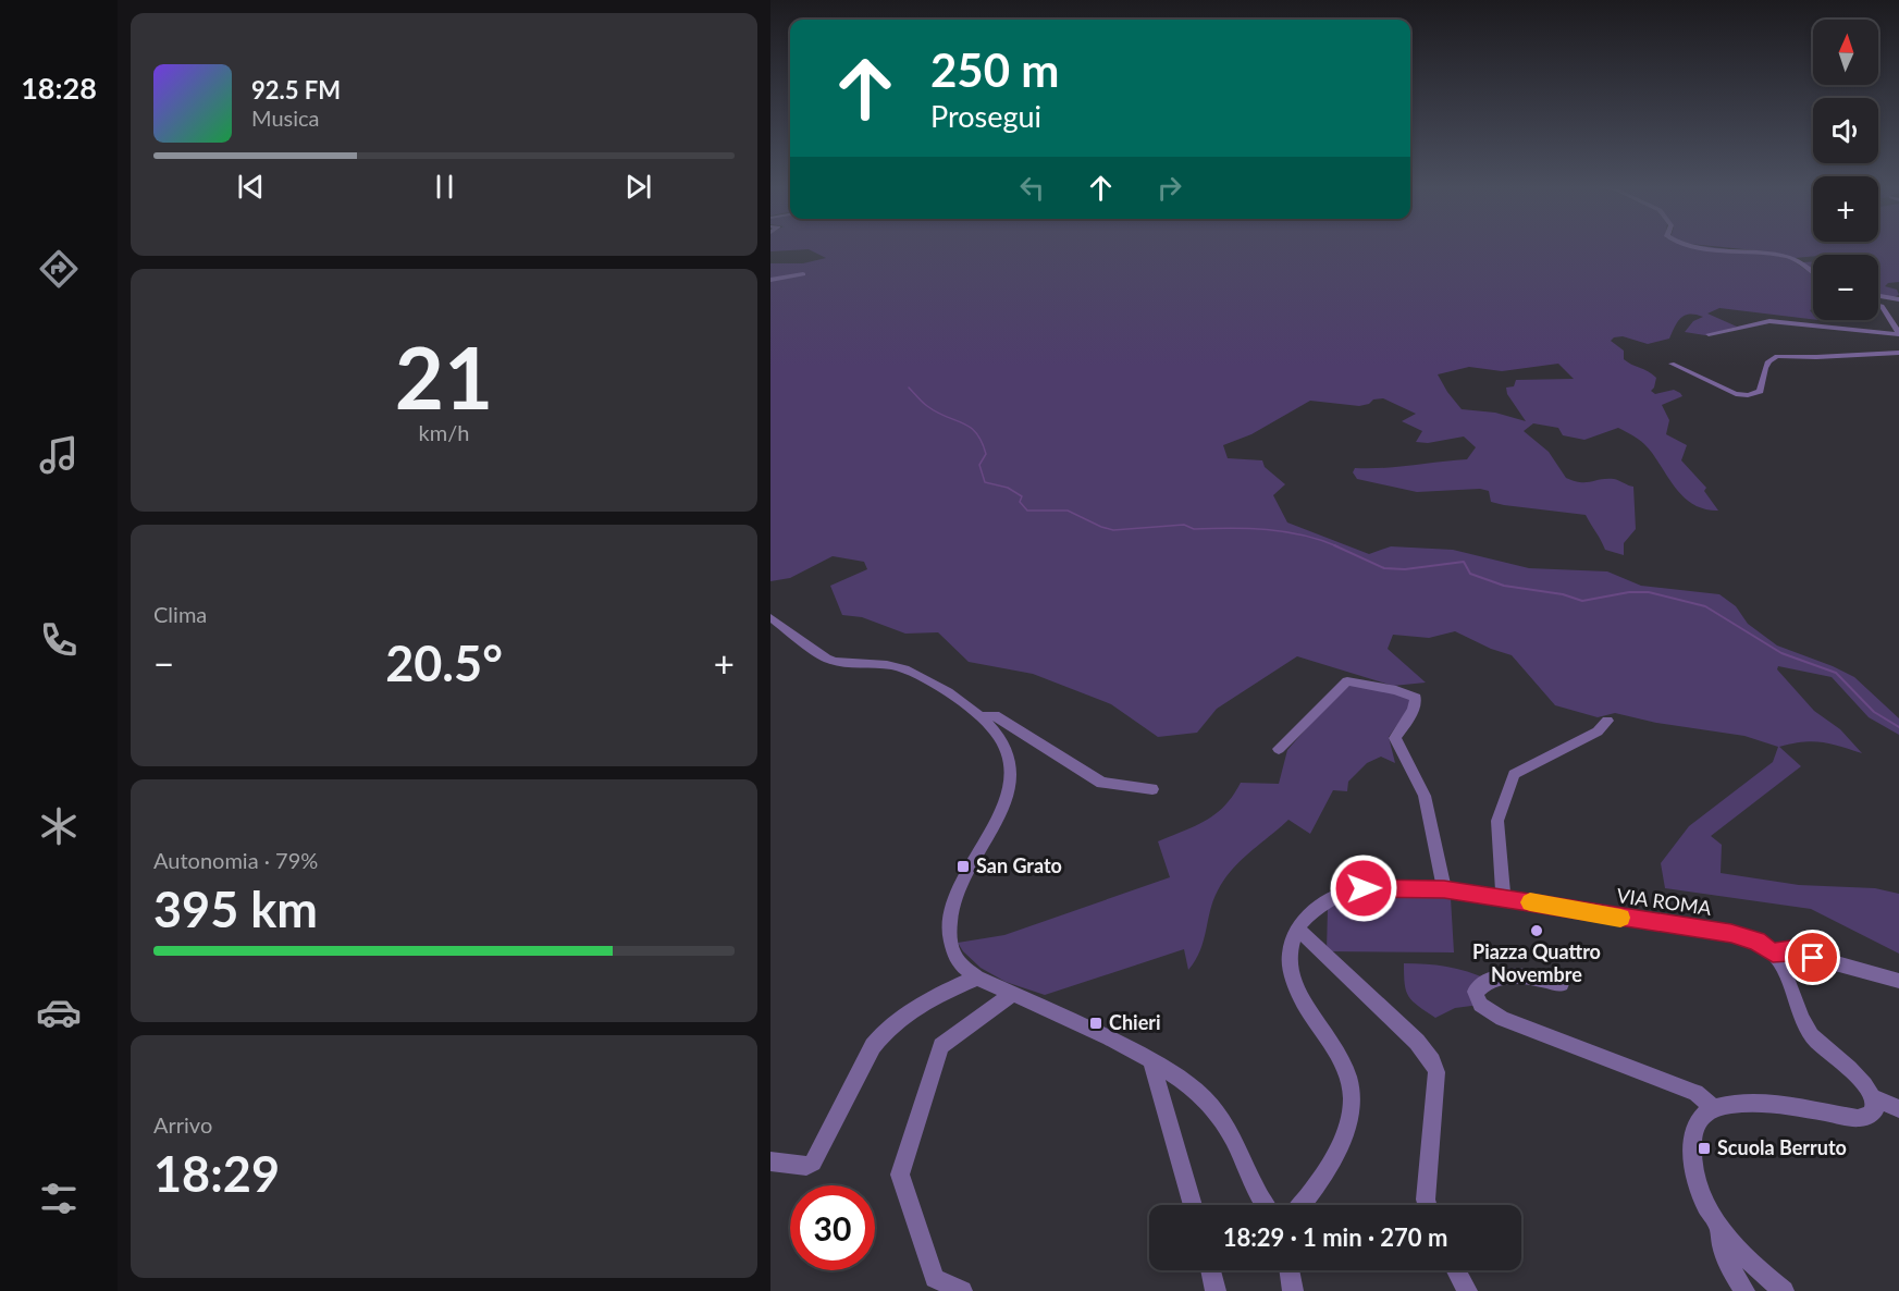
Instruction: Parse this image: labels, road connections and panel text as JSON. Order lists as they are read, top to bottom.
{
  "streets": {
    "street": ["VIA ROMA"]
  },
  "places": {
    "transit": ["San Grato", "Chieri", "Scuola Berruto"],
    "other": ["Piazza Quattro Novembre"]
  },
  "north": "top",
  "page": {
    "tabs": "18:28",
    "map_buttons": ["+", "−"],
    "turn": ["250 m", "Prosegui"],
    "song": ["92.5 FM", "Musica"],
    "tile": [
      ["21", "km/h"],
      "Clima",
      ["Autonomia · 79%", "395 km"],
      ["Arrivo", "18:29"]
    ],
    "heat": ["−", "20.5°", "+"],
    "limit": "30",
    "trip": "18:29 · 1 min · 270 m"
  }
}
